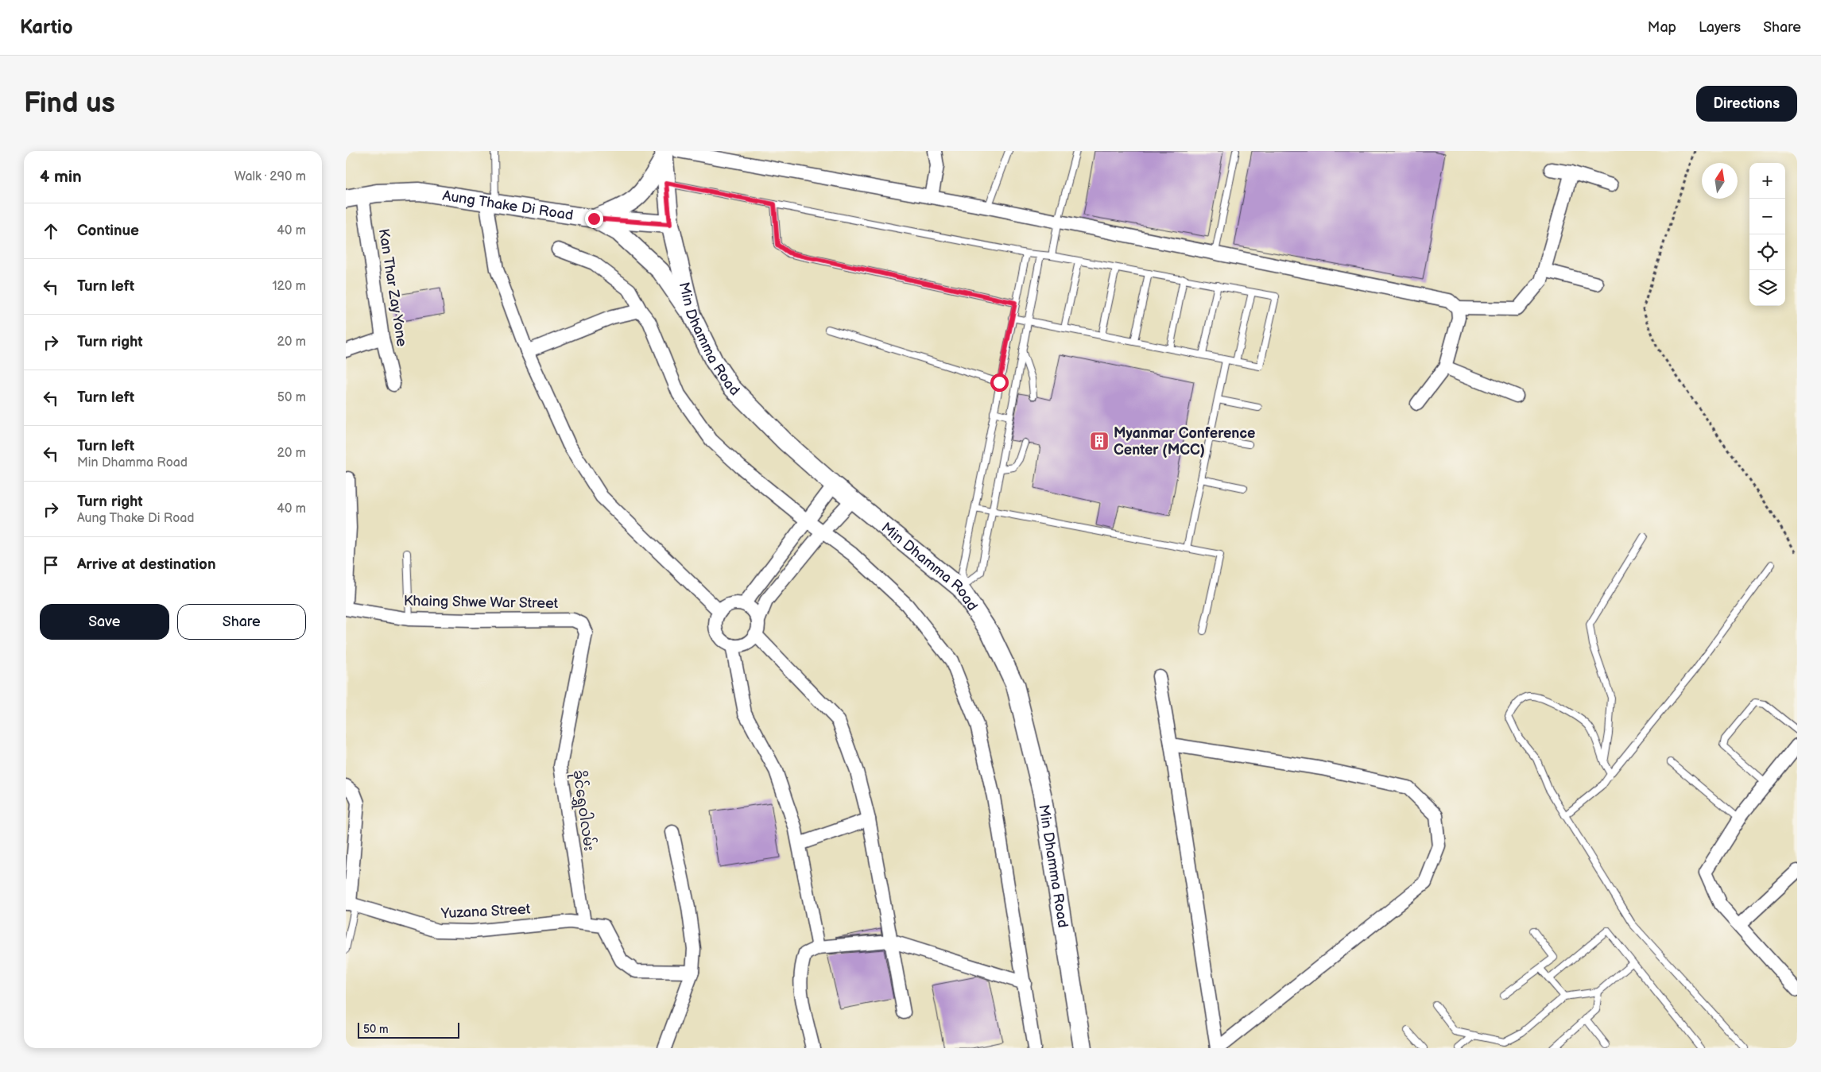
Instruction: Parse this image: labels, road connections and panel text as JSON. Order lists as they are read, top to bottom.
{
  "streets": {
    "main road": ["Aung Thake Di Road", "Min Dhamma Road"],
    "street": [
      "Kan Thar Zay Yone",
      "Khaing Shwe War Street",
      "ခိုင်ရွှေဝါလမ်း",
      "Yuzana Street"
    ]
  },
  "crossings": [
    ["Aung Thake Di Road", "Kan Thar Zay Yone"],
    ["Aung Thake Di Road", "Min Dhamma Road"],
    ["Khaing Shwe War Street", "ခိုင်ရွှေဝါလမ်း"],
    ["ခိုင်ရွှေဝါလမ်း", "Yuzana Street"]
  ],
  "places": {
    "building": ["Myanmar Conference Center (MCC)"]
  },
  "scale_bar": "50 m",
  "north": "top",
  "page": {
    "header": "Kartio",
    "nav": ["Map", "Layers", "Share"],
    "buttons": [
      "Directions",
      ["Save", "Share"]
    ],
    "title": "Find us",
    "heading": ["4 min", "Walk · 290 m"],
    "map_buttons": ["+", "−"],
    "list": [
      ["Continue", "40 m"],
      ["Turn left", "120 m"],
      ["Turn right", "20 m"],
      ["Turn left", "50 m"],
      ["Turn left", "Min Dhamma Road", "20 m"],
      ["Turn right", "Aung Thake Di Road", "40 m"],
      "Arrive at destination"
    ],
    "scale": "50 m"
  }
}
